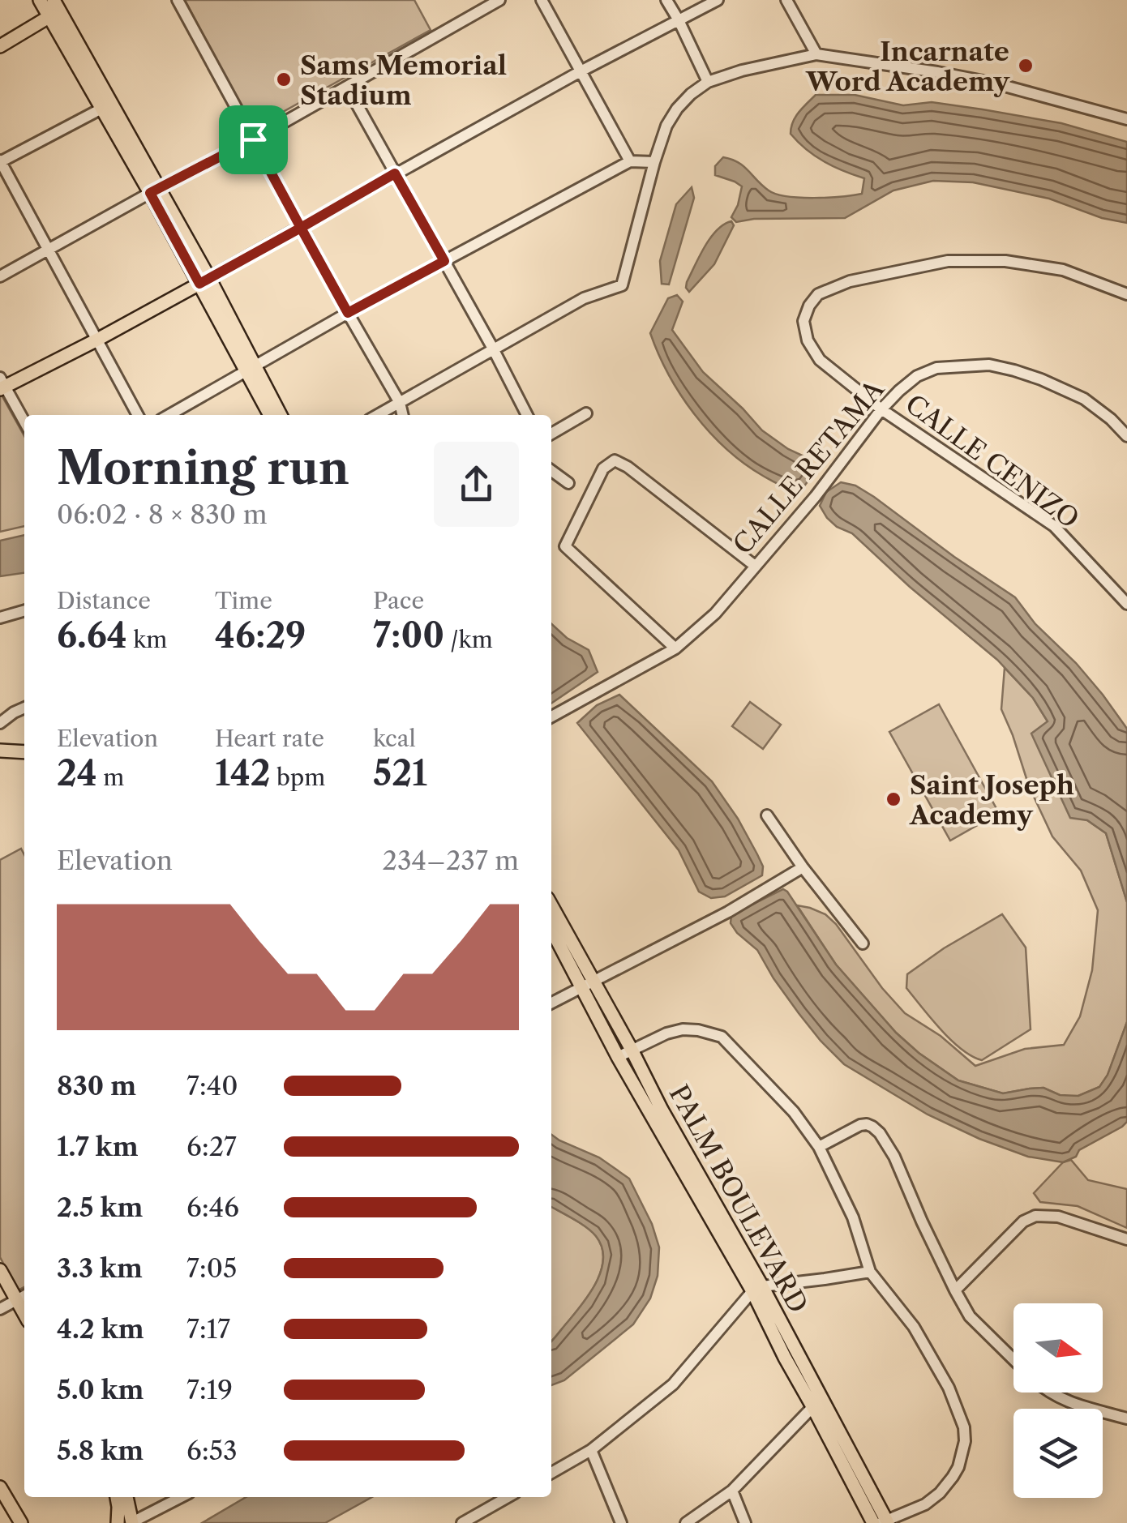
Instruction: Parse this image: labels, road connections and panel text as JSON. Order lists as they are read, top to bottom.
{
  "streets": {
    "main road": ["PALM BOULEVARD"],
    "street": ["CALLE CENIZO", "CALLE RETAMA"]
  },
  "crossings": [
    ["CALLE CENIZO", "CALLE RETAMA"]
  ],
  "places": ["Incarnate Word Academy", "Sams Memorial Stadium", "Saint Joseph Academy"],
  "north": "right",
  "page": {
    "heading": ["Morning run", "06:02 · 8 × 830 m"],
    "stats": [
      ["Distance", "6.64 km"],
      ["Time", "46:29"],
      ["Pace", "7:00 /km"],
      ["Elevation", "24 m"],
      ["Heart rate", "142 bpm"],
      ["kcal", "521"]
    ],
    "chart": ["Elevation", "234–237 m"],
    "list": [
      {
        "name": "830 m",
        "note": "7:40"
      },
      {
        "name": "1.7 km",
        "note": "6:27"
      },
      {
        "name": "2.5 km",
        "note": "6:46"
      },
      {
        "name": "3.3 km",
        "note": "7:05"
      },
      {
        "name": "4.2 km",
        "note": "7:17"
      },
      {
        "name": "5.0 km",
        "note": "7:19"
      },
      {
        "name": "5.8 km",
        "note": "6:53"
      }
    ]
  }
}
